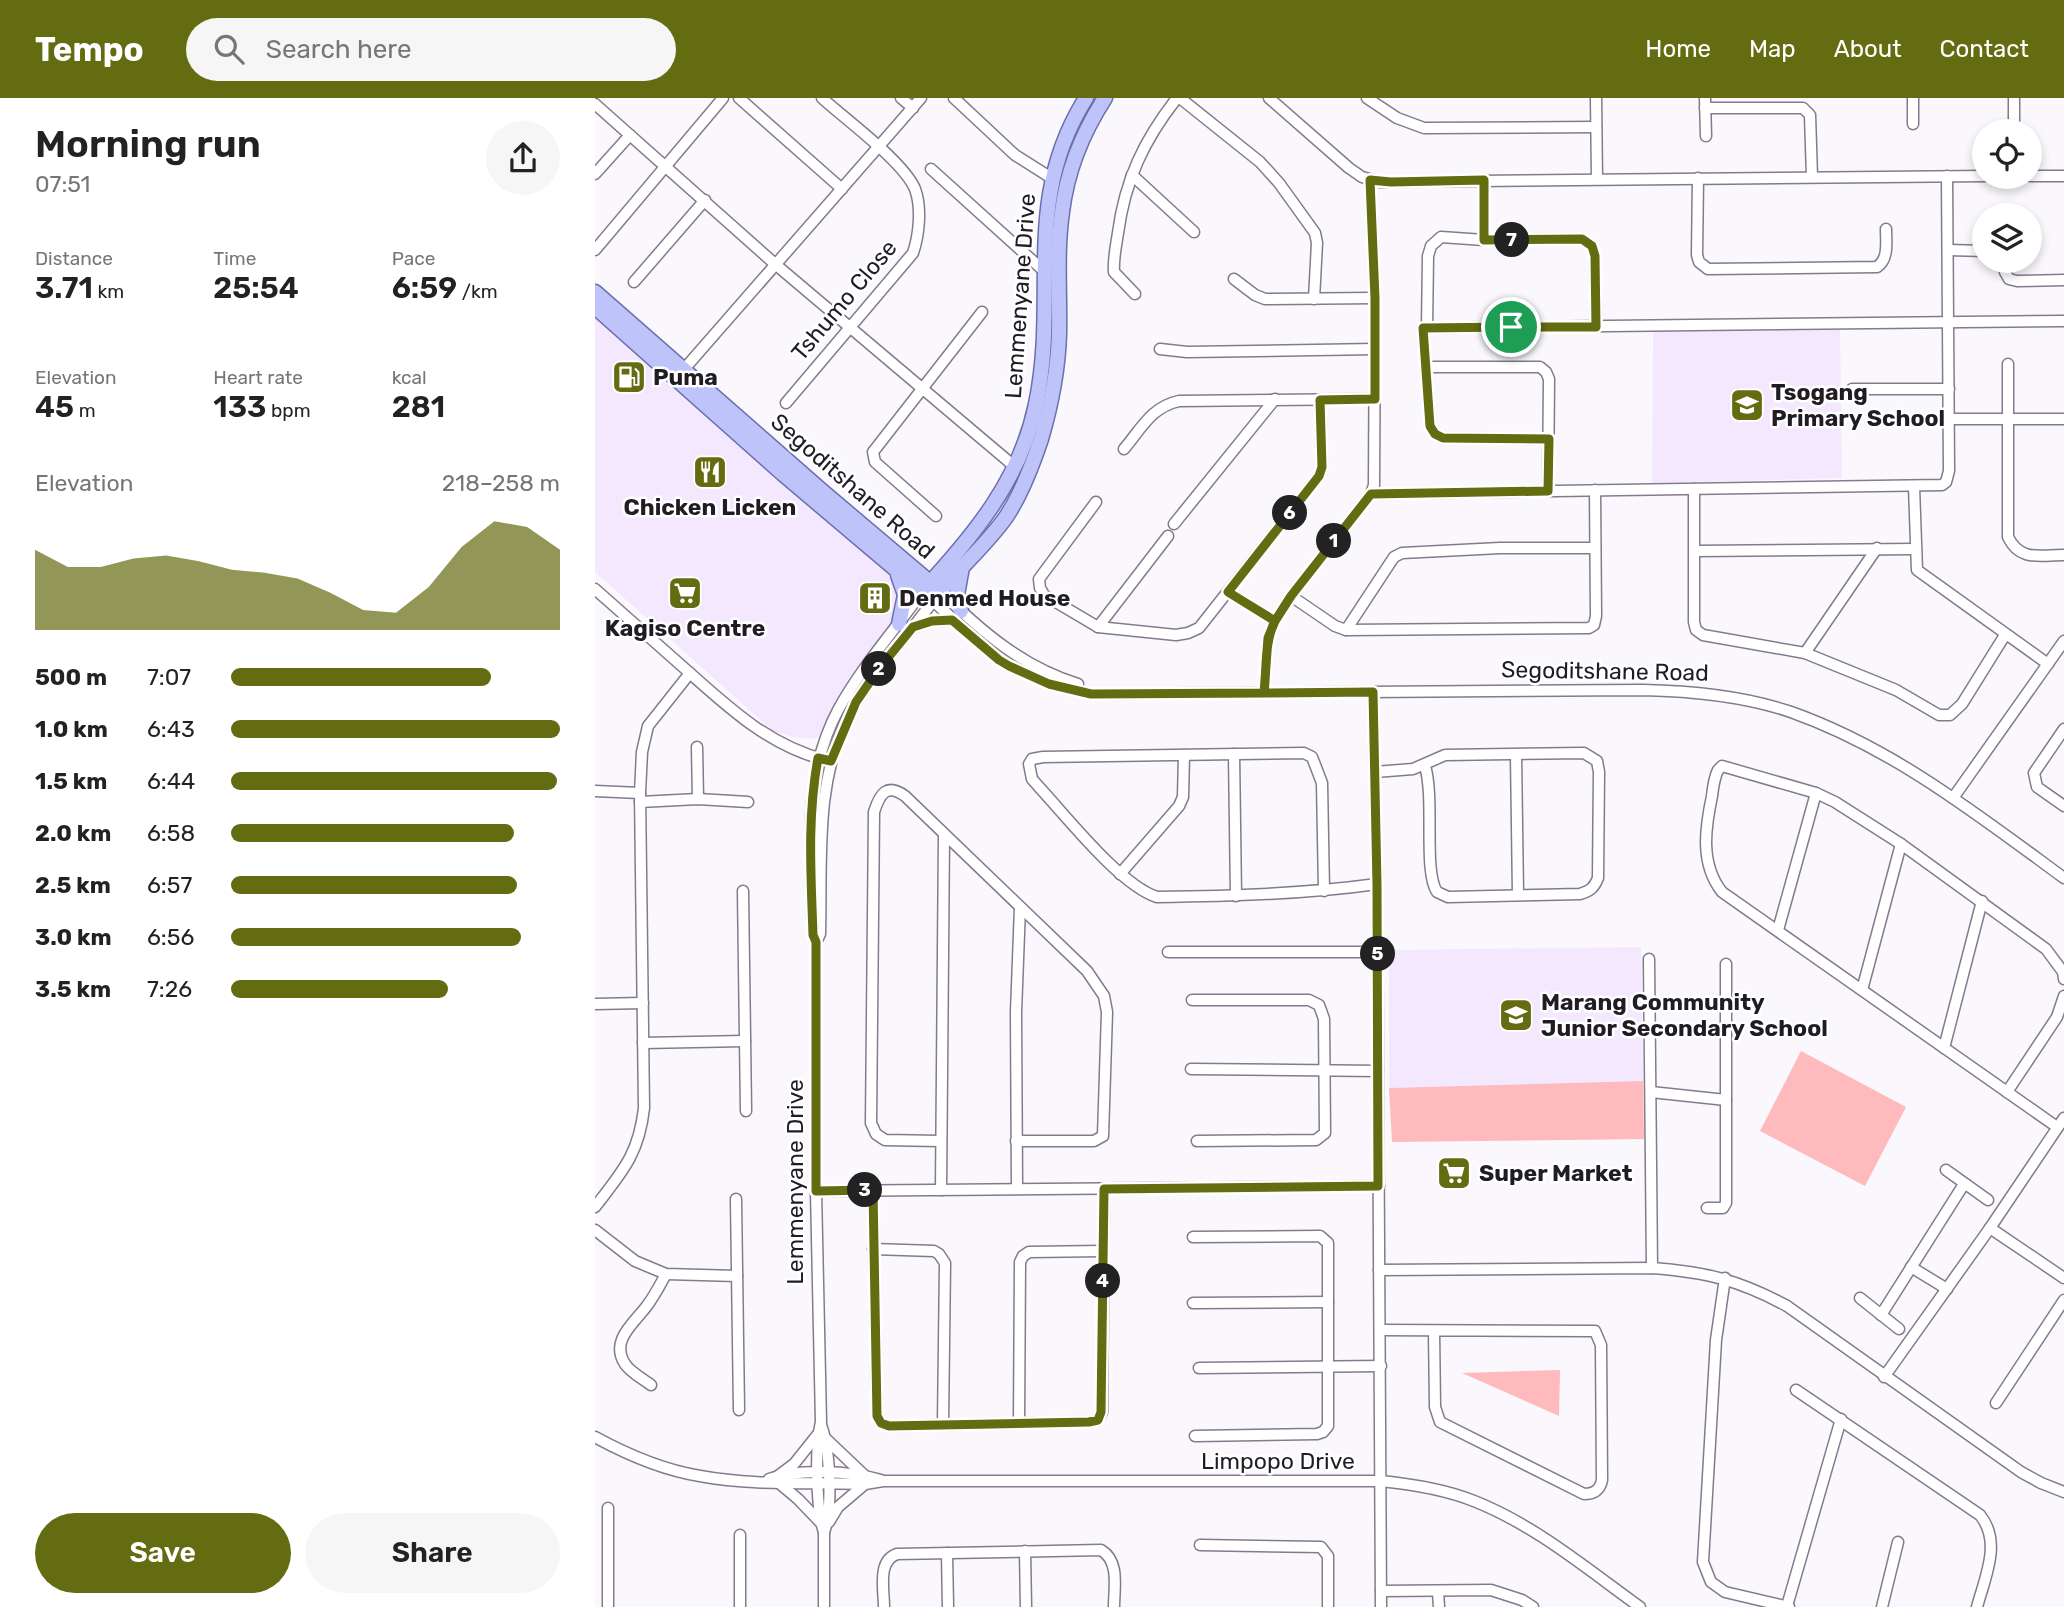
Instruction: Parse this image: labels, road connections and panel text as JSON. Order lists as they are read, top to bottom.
{
  "streets": {
    "main road": ["Lemmenyane Drive", "Segoditshane Road"],
    "street": ["Tshumo Close", "Limpopo Drive"]
  },
  "crossings": [
    ["Lemmenyane Drive", "Segoditshane Road"],
    ["Lemmenyane Drive", "Limpopo Drive"]
  ],
  "places": {
    "fuel station": ["Puma"],
    "school or university": ["Tsogang Primary School", "Marang Community Junior Secondary School"],
    "restaurant": ["Chicken Licken"],
    "supermarket": ["Kagiso Centre", "Super Market"],
    "building": ["Denmed House"]
  },
  "page": {
    "header": "Tempo",
    "search": "Search here",
    "nav": [
      "Home",
      "Map",
      "About",
      "Contact"
    ],
    "heading": ["Morning run", "07:51"],
    "stats": [
      ["Distance", "3.71 km"],
      ["Time", "25:54"],
      ["Pace", "6:59 /km"],
      ["Elevation", "45 m"],
      ["Heart rate", "133 bpm"],
      ["kcal", "281"]
    ],
    "pins": [
      "7",
      "6",
      "1",
      "2",
      "5",
      "3",
      "4"
    ],
    "chart": ["Elevation", "218–258 m"],
    "list": [
      {
        "name": "500 m",
        "note": "7:07"
      },
      {
        "name": "1.0 km",
        "note": "6:43"
      },
      {
        "name": "1.5 km",
        "note": "6:44"
      },
      {
        "name": "2.0 km",
        "note": "6:58"
      },
      {
        "name": "2.5 km",
        "note": "6:57"
      },
      {
        "name": "3.0 km",
        "note": "6:56"
      },
      {
        "name": "3.5 km",
        "note": "7:26"
      }
    ],
    "buttons": ["Save", "Share"]
  }
}
